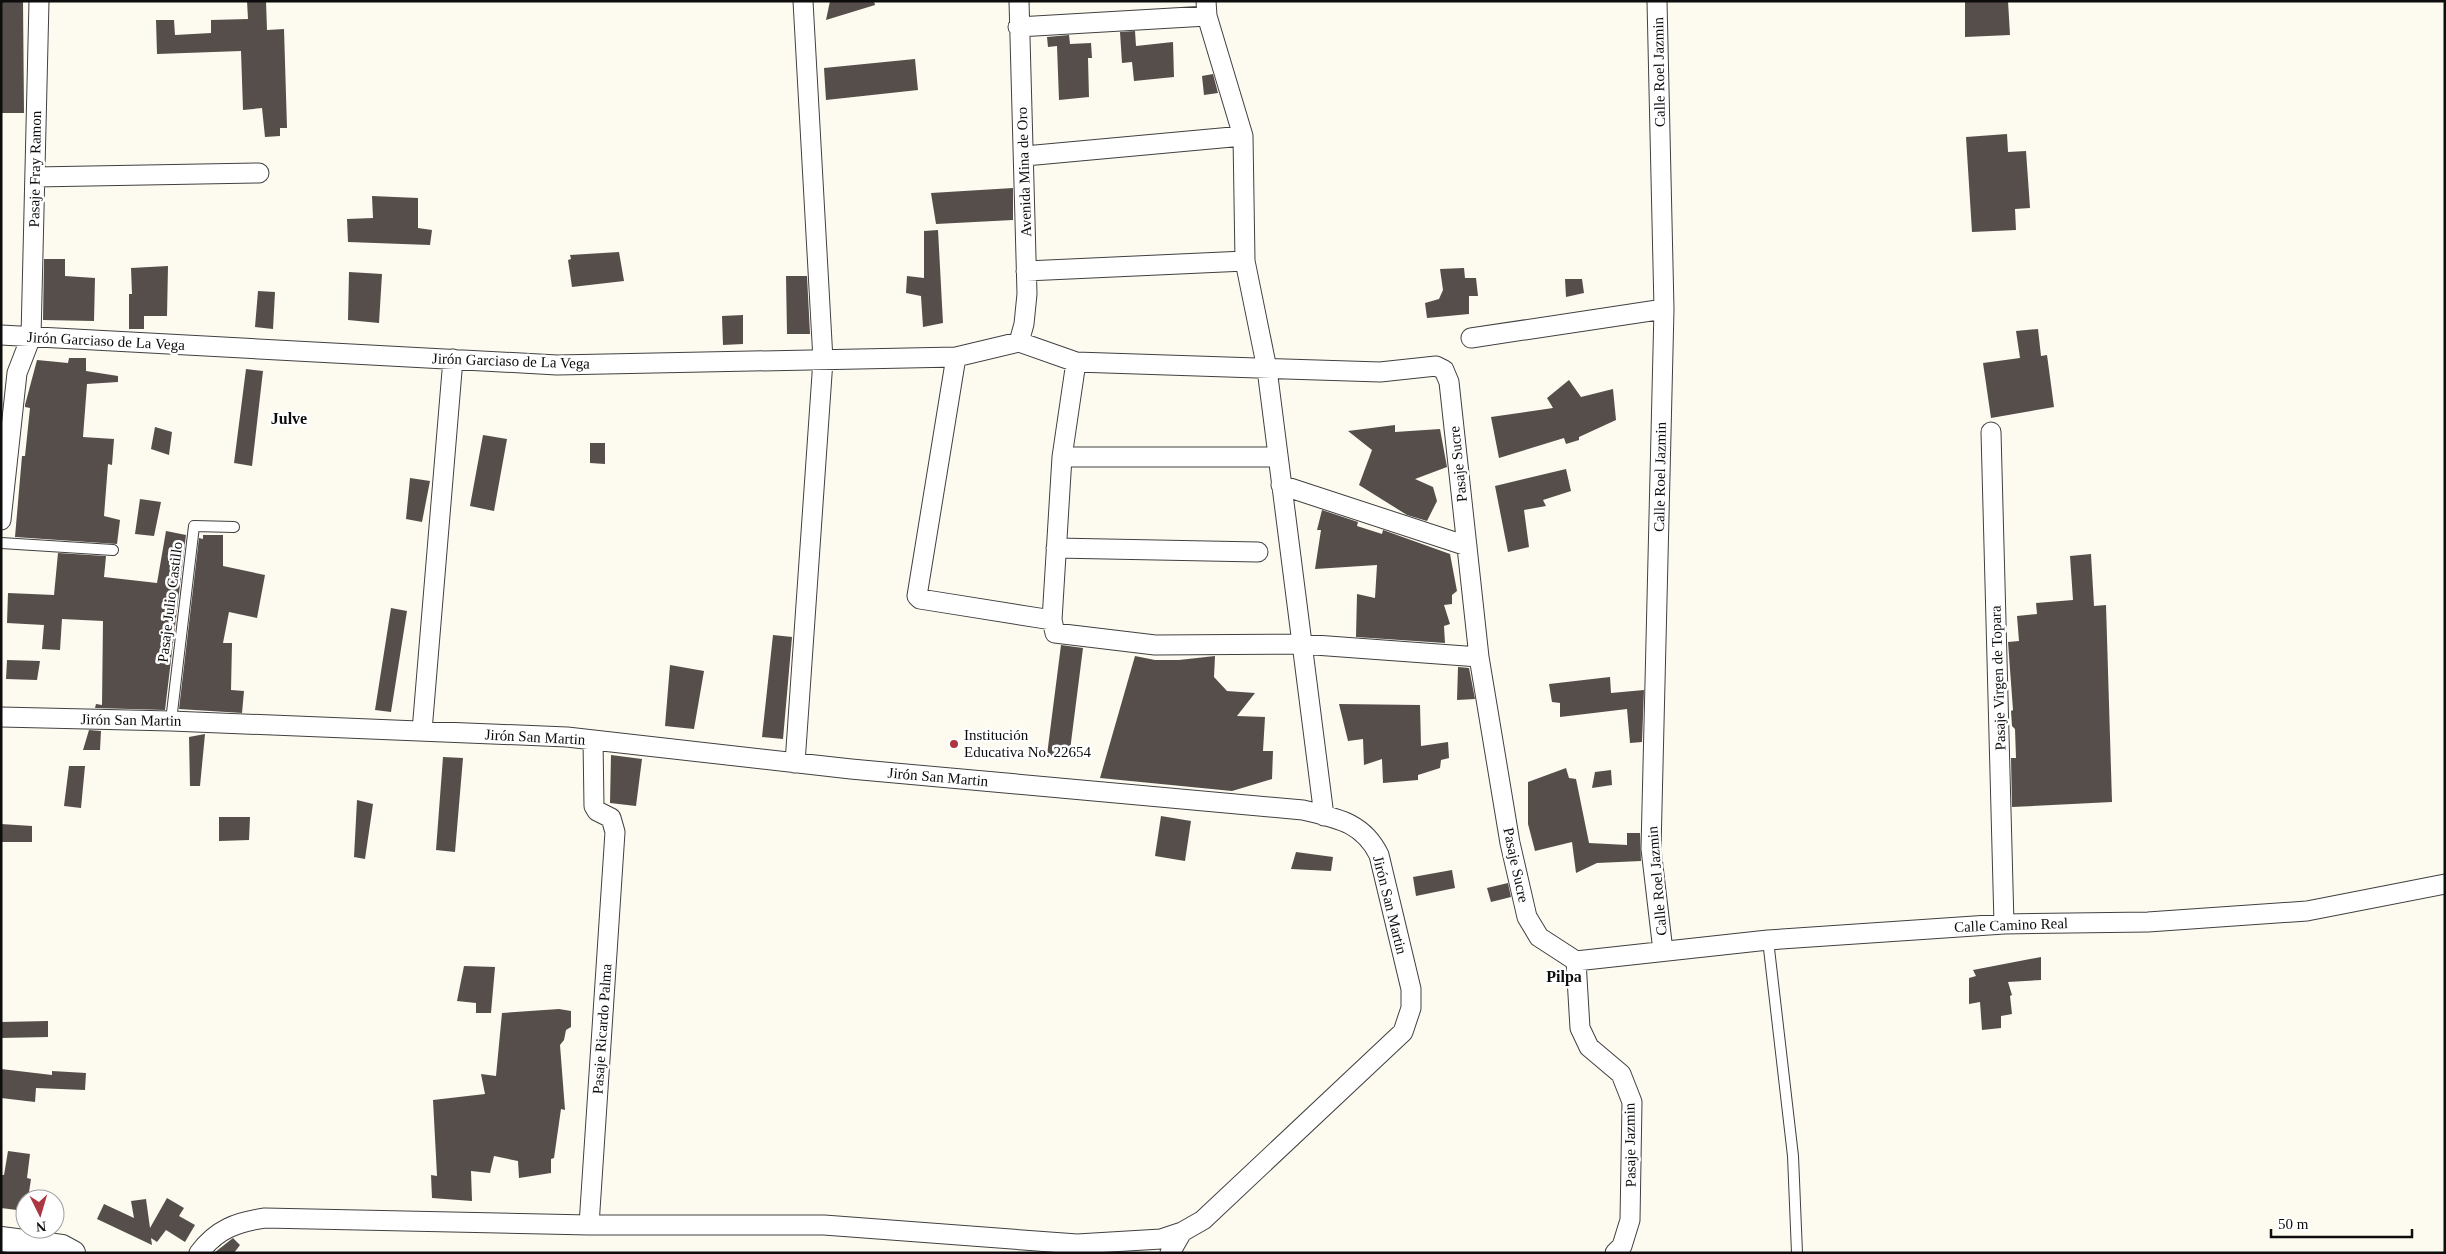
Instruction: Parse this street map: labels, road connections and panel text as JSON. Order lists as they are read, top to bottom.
{
  "streets": {
    "street": [
      "Calle Roel Jazmin",
      "Pasaje Fray Ramon",
      "Avenida Mina de Oro",
      "Jirón Garciaso de La Vega",
      "Pasaje Sucre",
      "Pasaje Virgen de Topara",
      "Jirón San Martin",
      "Calle Camino Real",
      "Pasaje Ricardo Palma",
      "Pasaje Jazmin"
    ],
    "lane": ["Pasaje Julio Castillo"]
  },
  "crossings": [
    ["Calle Roel Jazmin", "Calle Camino Real"],
    ["Pasaje Fray Ramon", "Jirón Garciaso de La Vega"],
    ["Avenida Mina de Oro", "Jirón Garciaso de La Vega"],
    ["Avenida Mina de Oro", "Pasaje Sucre"],
    ["Jirón Garciaso de La Vega", "Pasaje Sucre"],
    ["Pasaje Sucre", "Calle Camino Real"],
    ["Pasaje Sucre", "Pasaje Jazmin"],
    ["Pasaje Julio Castillo", "Jirón San Martin"],
    ["Pasaje Virgen de Topara", "Calle Camino Real"],
    ["Jirón San Martin", "Pasaje Ricardo Palma"],
    ["Calle Camino Real", "Pasaje Jazmin"]
  ],
  "districts": ["Julve", "Pilpa"],
  "places": ["Institución Educativa No. 22654"],
  "scale_bar": "50 m",
  "north": "bottom"
}
